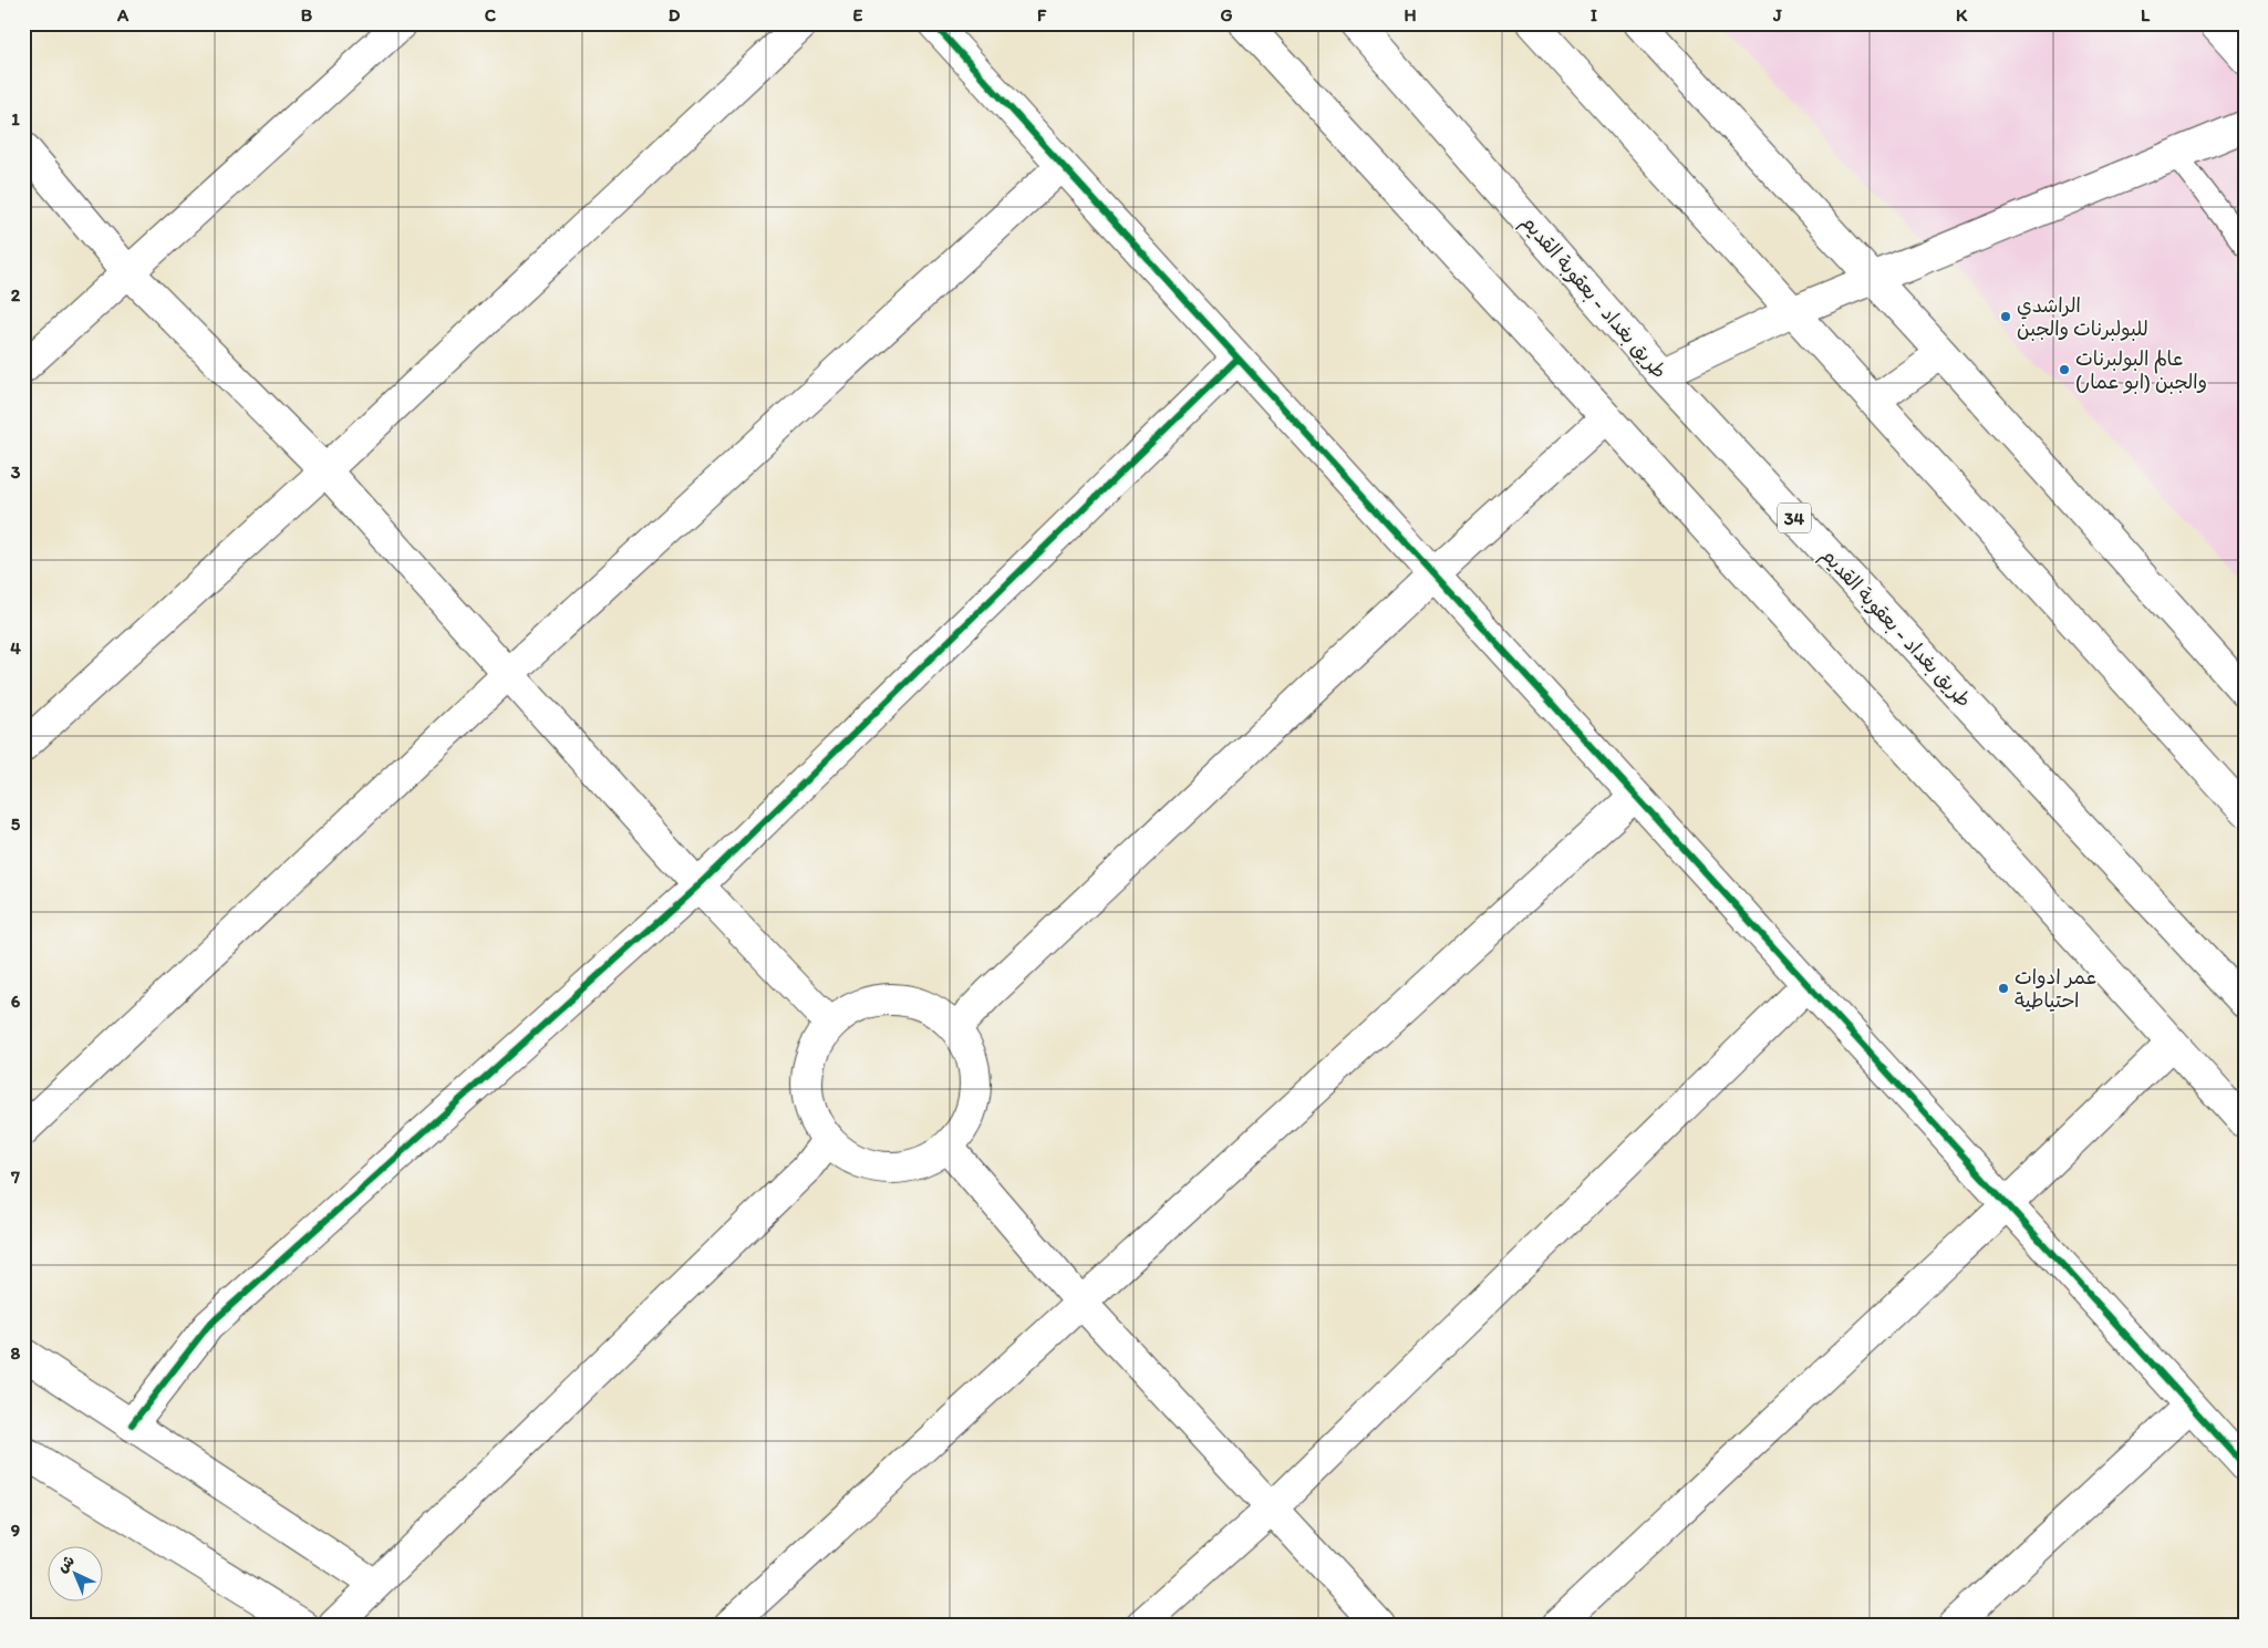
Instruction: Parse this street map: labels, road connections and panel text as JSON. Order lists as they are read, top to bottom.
{
  "streets": {
    "main road": ["طريق بغداد - بعقوبة القديم", "34"]
  },
  "places": ["الراشدي للبولبرنات والجبن", "عالم البولبرنات والجبن (ابو عمار)", "عمر ادوات احتياطية"],
  "north": "top left",
  "grid": {
    "columns": [
      "A",
      "B",
      "C",
      "D",
      "E",
      "F",
      "G",
      "H",
      "I",
      "J",
      "K",
      "L"
    ],
    "rows": [
      "1",
      "2",
      "3",
      "4",
      "5",
      "6",
      "7",
      "8",
      "9"
    ]
  }
}
